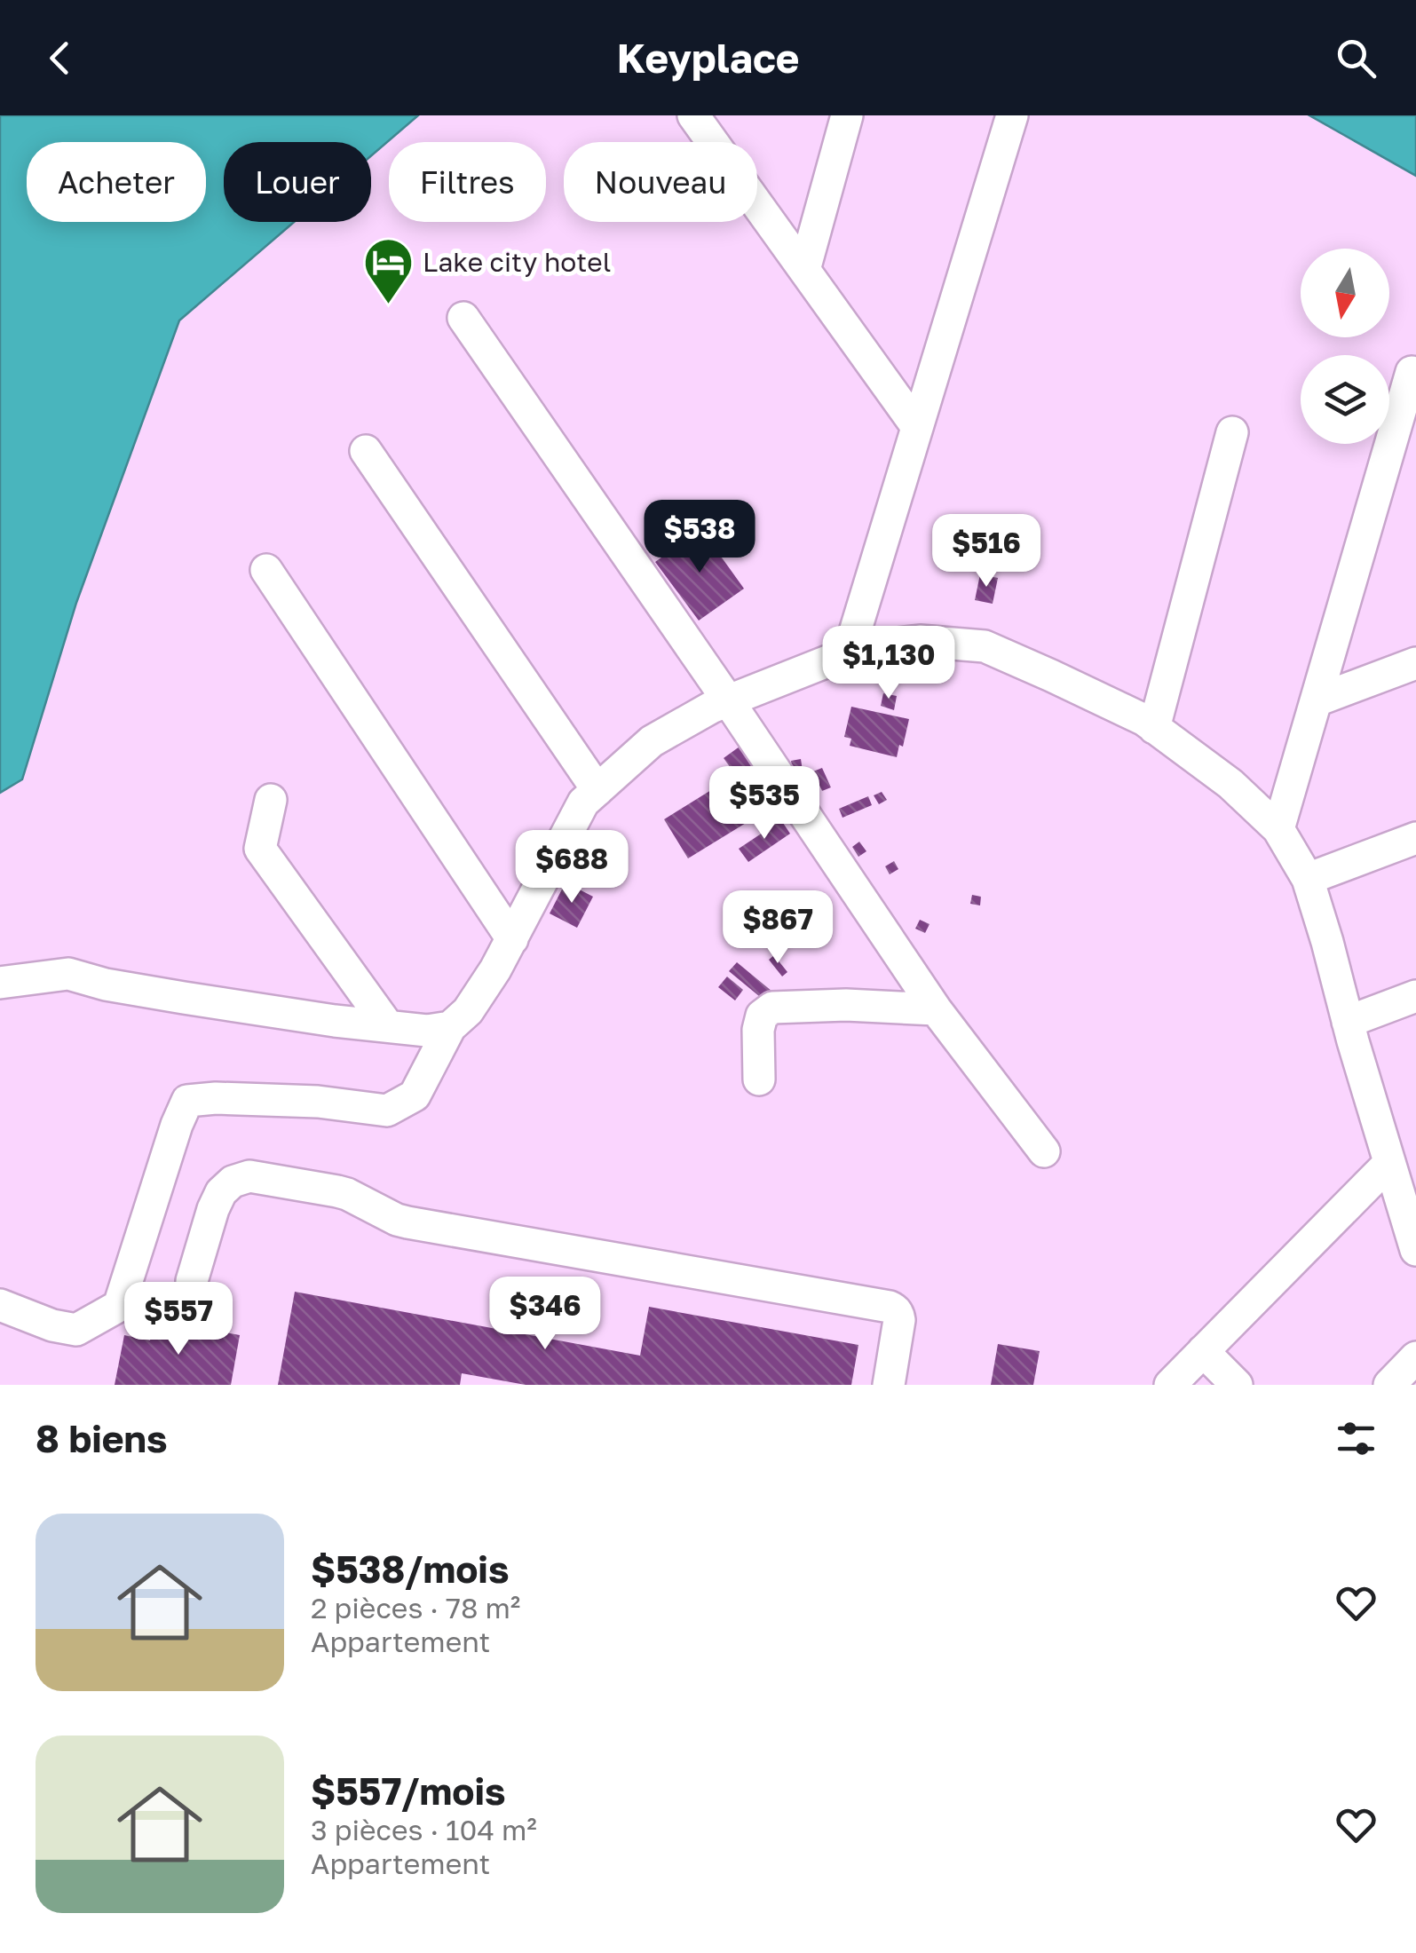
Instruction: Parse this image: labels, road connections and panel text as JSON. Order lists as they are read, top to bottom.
{
  "places": {
    "hotel": ["Lake city hotel"]
  },
  "north": "bottom",
  "page": {
    "header": "Keyplace",
    "chip": [
      "Acheter",
      "Louer",
      "Filtres",
      "Nouveau"
    ],
    "price": [
      "$538",
      "$516",
      "$1,130",
      "$535",
      "$688",
      "$867",
      "$346",
      "$557"
    ],
    "heading": "8 biens",
    "list": [
      {
        "name": "$538/mois",
        "note": "2 pièces · 78 m² · Appartement"
      },
      {
        "name": "$557/mois",
        "note": "3 pièces · 104 m² · Appartement"
      }
    ]
  }
}
